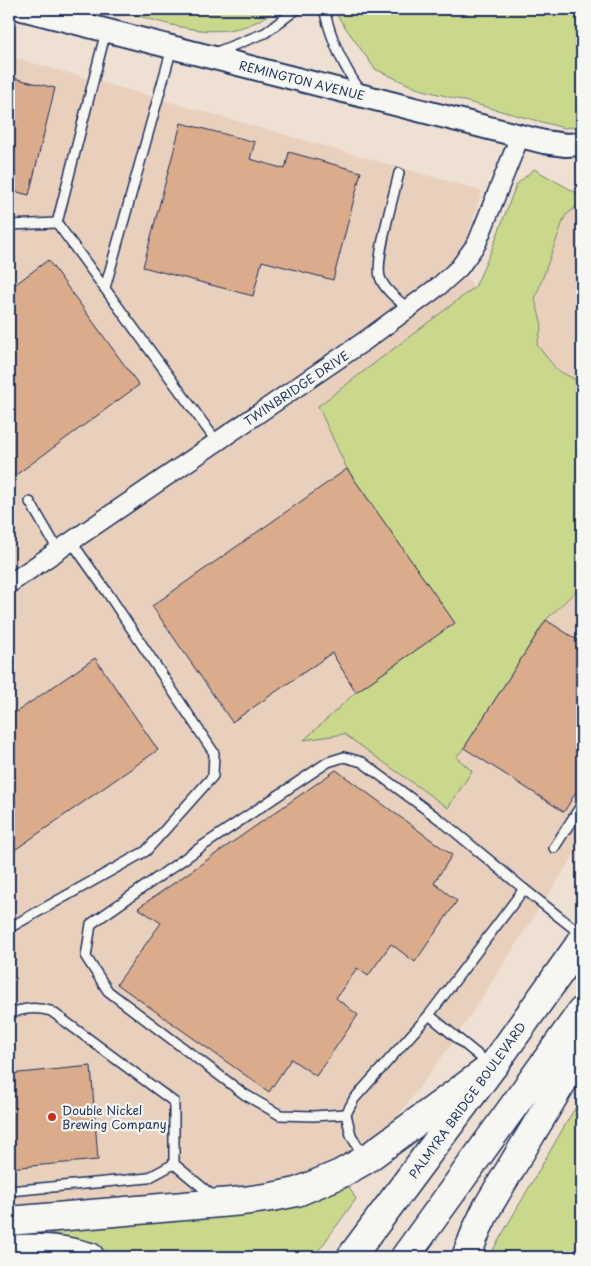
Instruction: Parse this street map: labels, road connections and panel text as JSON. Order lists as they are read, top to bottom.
{
  "streets": {
    "highway": ["PALMYRA BRIDGE BOULEVARD"],
    "street": ["REMINGTON AVENUE", "TWINBRIDGE DRIVE"]
  },
  "crossings": [
    ["REMINGTON AVENUE", "TWINBRIDGE DRIVE"]
  ],
  "places": ["Double Nickel Brewing Company"]
}
